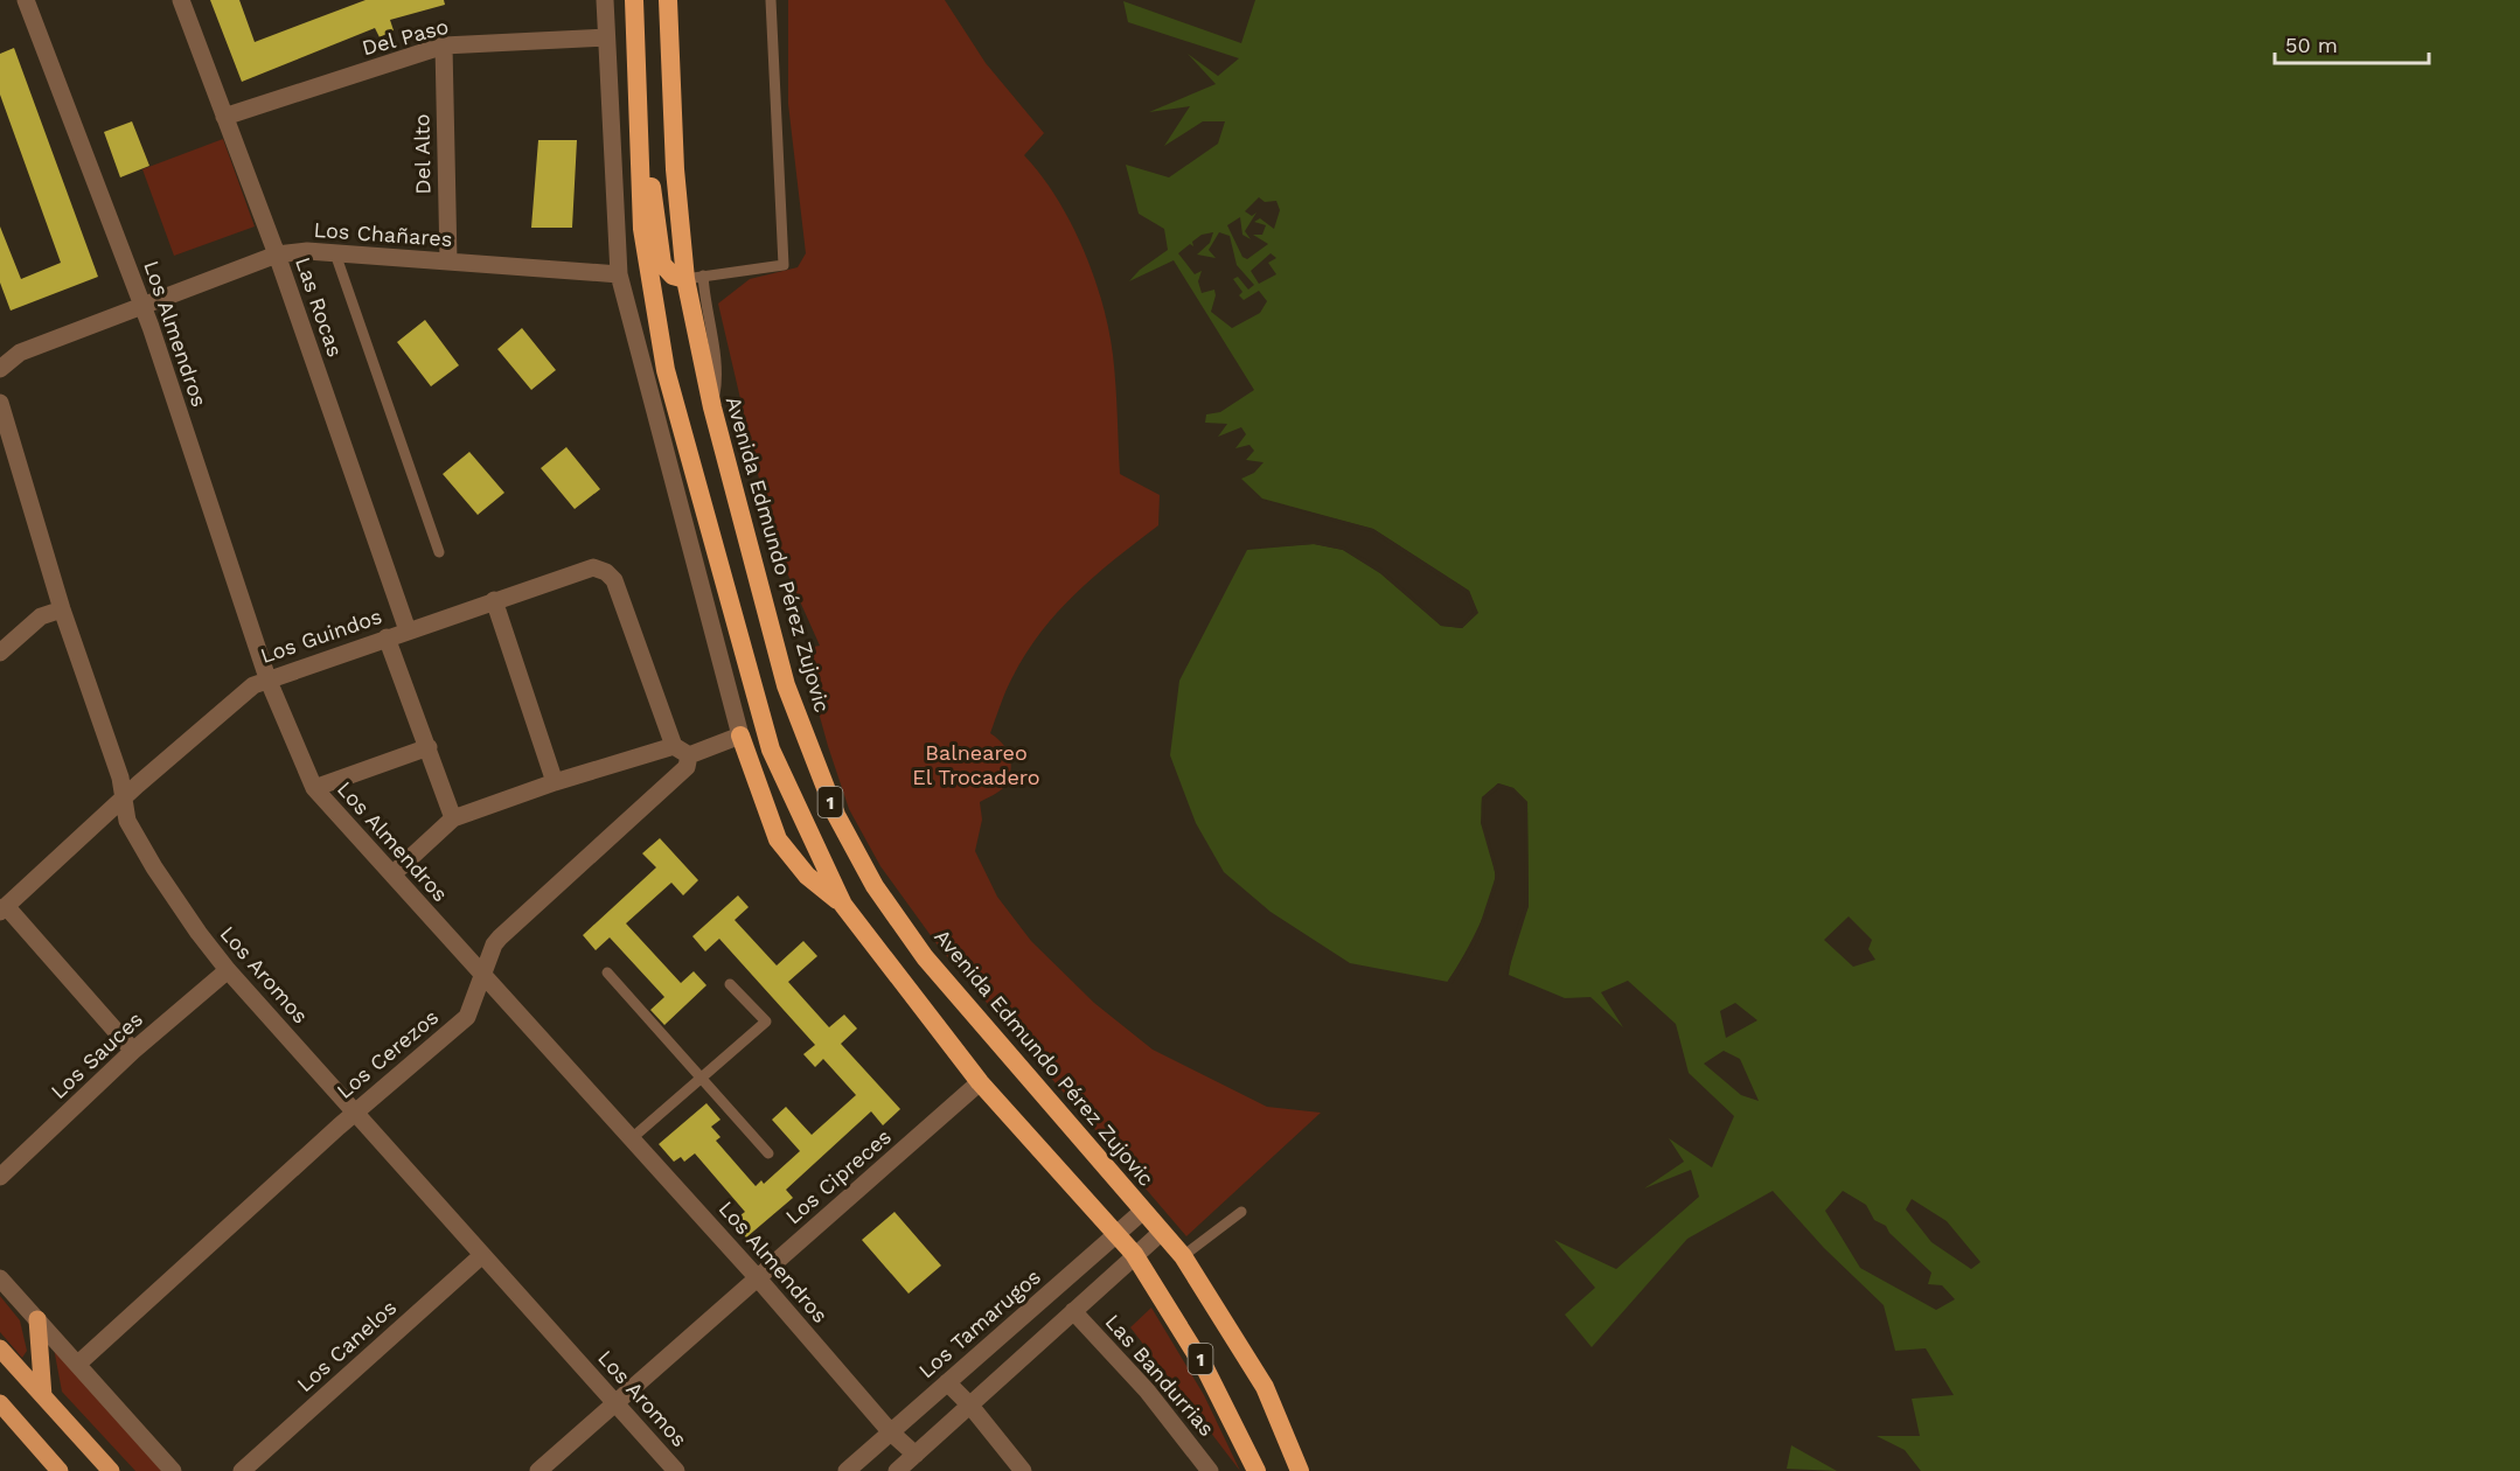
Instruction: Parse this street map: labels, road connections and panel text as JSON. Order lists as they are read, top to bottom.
{
  "streets": {
    "highway": ["Avenida Edmundo Pérez Zujovic", "1"],
    "street": [
      "Del Paso",
      "Del Alto",
      "Los Chañares",
      "Las Rocas",
      "Los Almendros",
      "Los Guindos",
      "Los Aromos",
      "Los Cerezos",
      "Los Sauces",
      "Los Cipreces",
      "Los Tamarugos",
      "Los Canelos",
      "Las Bandurrias"
    ]
  },
  "crossings": [
    ["Del Paso", "Del Alto"],
    ["Del Paso", "Las Rocas"],
    ["Del Alto", "Los Chañares"],
    ["Los Chañares", "Las Rocas"],
    ["Los Chañares", "Los Almendros"],
    ["Las Rocas", "Los Guindos"],
    ["Los Almendros", "Los Guindos"],
    ["Los Almendros", "Los Cerezos"],
    ["Los Almendros", "Los Cipreces"],
    ["Los Almendros", "Los Tamarugos"],
    ["Avenida Edmundo Pérez Zujovic", "Los Tamarugos"],
    ["Los Guindos", "Los Aromos"],
    ["Los Guindos", "Los Cerezos"],
    ["1", "Los Cipreces"],
    ["1", "Los Tamarugos"],
    ["Los Aromos", "Los Cerezos"],
    ["Los Aromos", "Los Sauces"],
    ["Los Aromos", "Los Cipreces"],
    ["Los Aromos", "Los Canelos"]
  ],
  "parks": ["Balneareo El Trocadero"],
  "scale_bar": "50 m"
}
